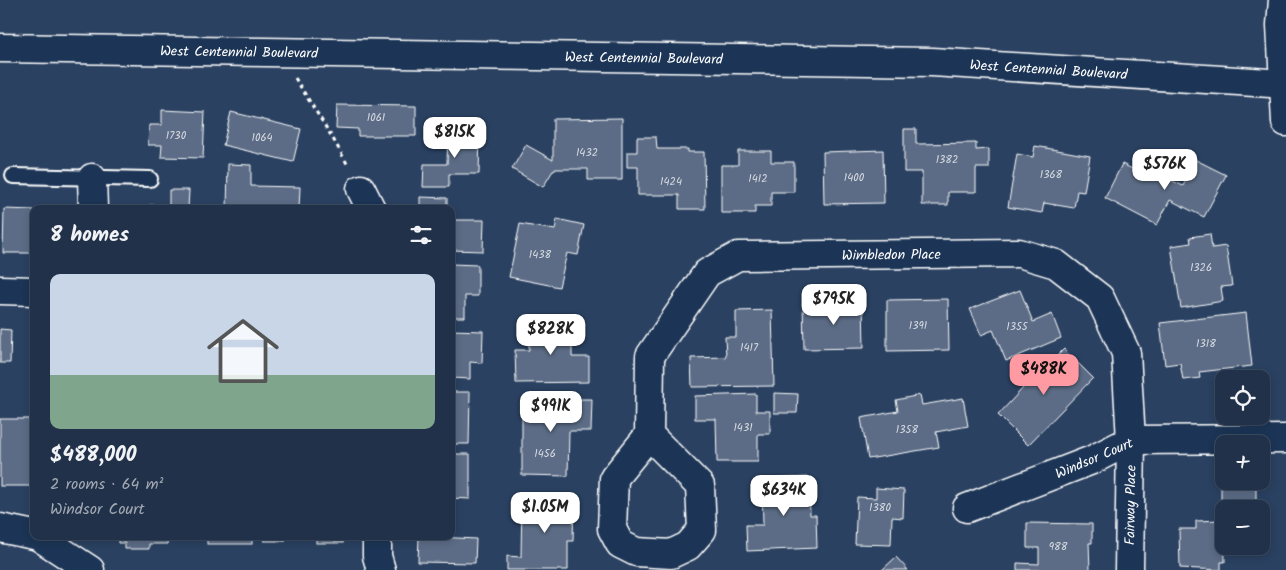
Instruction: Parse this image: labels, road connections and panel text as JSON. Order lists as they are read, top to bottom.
{
  "streets": {
    "street": [
      "West Centennial Boulevard",
      "Wimbledon Place",
      "Windsor Court",
      "Fairway Place"
    ]
  },
  "crossings": [
    ["Wimbledon Place", "Windsor Court"],
    ["Wimbledon Place", "Fairway Place"],
    ["Windsor Court", "Fairway Place"]
  ],
  "house_numbers": [
    "1061",
    "1730",
    "1064",
    "1432",
    "1382",
    "1368",
    "1400",
    "1412",
    "1424",
    "1438",
    "1326",
    "1391",
    "1355",
    "1318",
    "1417",
    "1431",
    "1358",
    "1456",
    "1380",
    "988"
  ],
  "page": {
    "price": [
      "$815K",
      "$576K",
      "$795K",
      "$828K",
      "$488K",
      "$991K",
      "$634K",
      "$1.05M"
    ],
    "heading": "8 homes",
    "list": [
      {
        "name": "$488,000",
        "note": "2 rooms · 64 m² · Windsor Court"
      }
    ],
    "map_buttons": ["+", "−"]
  }
}
